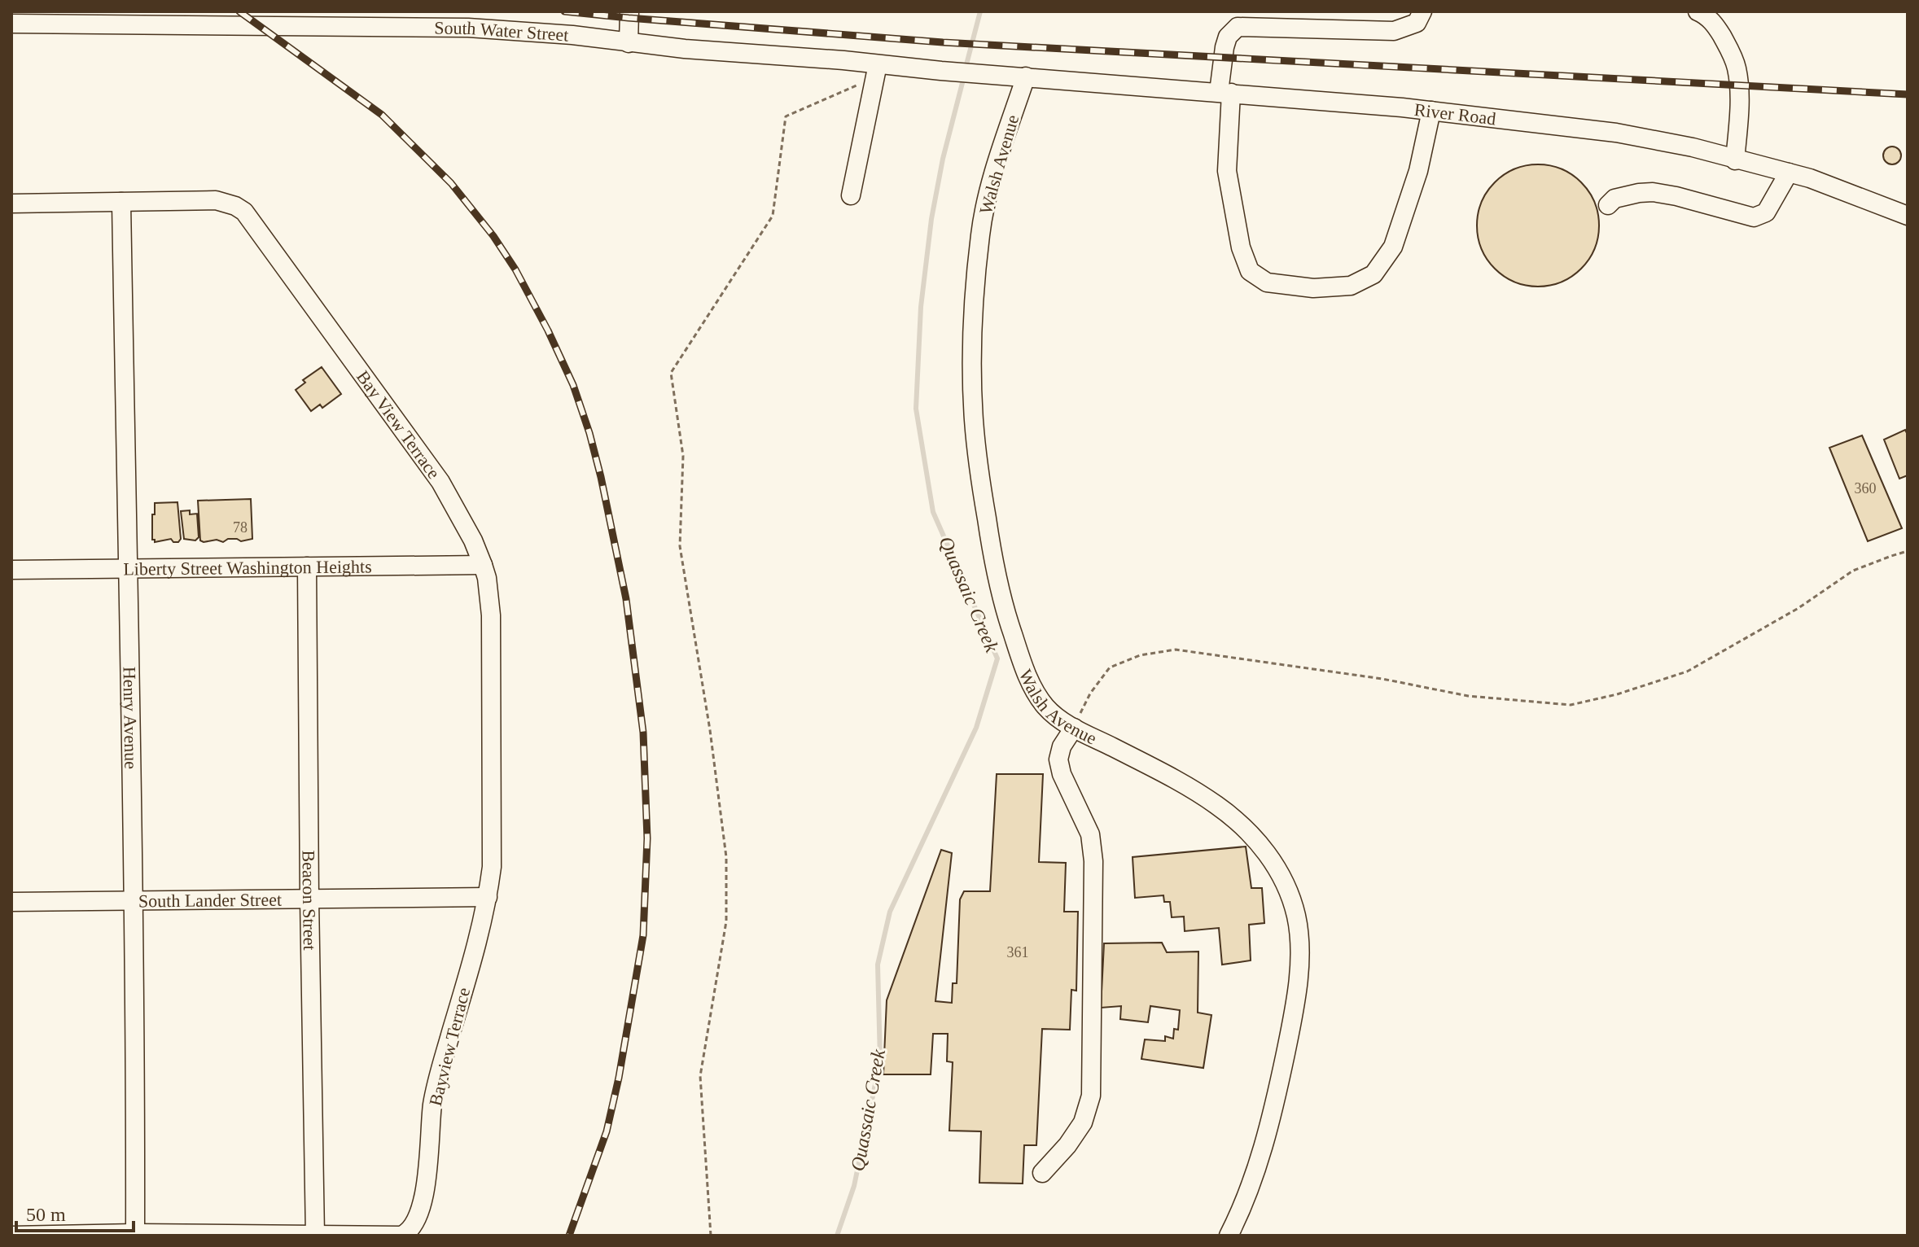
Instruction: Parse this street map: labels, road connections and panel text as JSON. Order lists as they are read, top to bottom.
{
  "streets": {
    "street": [
      "South Water Street",
      "River Road",
      "Walsh Avenue",
      "Bay View Terrace",
      "Liberty Street Washington Heights",
      "Henry Avenue",
      "South Lander Street",
      "Beacon Street",
      "Bayview Terrace"
    ]
  },
  "crossings": [
    ["South Water Street", "River Road"],
    ["River Road", "Walsh Avenue"],
    ["Bay View Terrace", "Liberty Street Washington Heights"],
    ["Bay View Terrace", "Henry Avenue"],
    ["Bay View Terrace", "South Lander Street"],
    ["Bay View Terrace", "Bayview Terrace"],
    ["Liberty Street Washington Heights", "Henry Avenue"],
    ["Liberty Street Washington Heights", "Beacon Street"],
    ["Henry Avenue", "South Lander Street"],
    ["South Lander Street", "Beacon Street"],
    ["South Lander Street", "Bayview Terrace"],
    ["Beacon Street", "Bayview Terrace"]
  ],
  "water": ["Quassaic Creek"],
  "house_numbers": ["360", "78", "361"],
  "scale_bar": "50 m"
}
